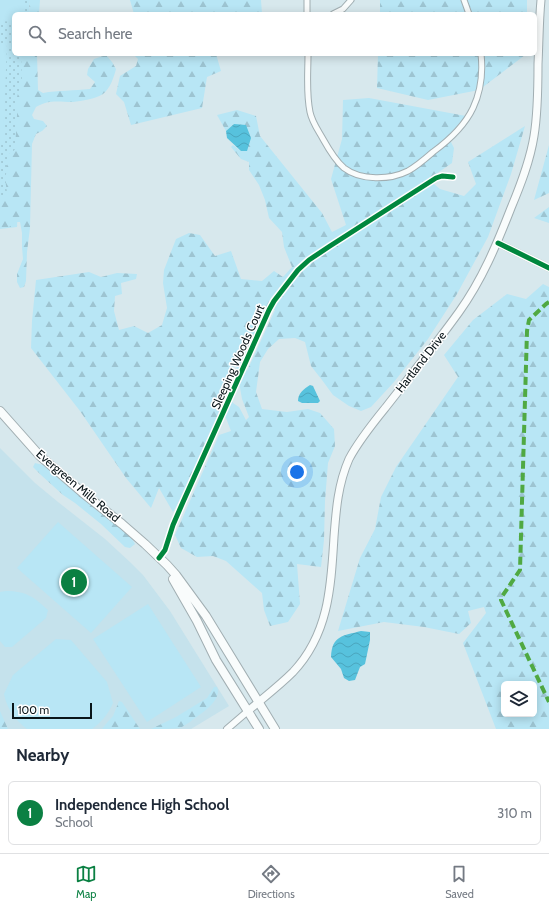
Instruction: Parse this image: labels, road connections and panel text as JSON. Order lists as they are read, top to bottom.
{
  "streets": {
    "main road": ["Hartland Drive", "Evergreen Mills Road"],
    "street": ["Sleeping Woods Court"]
  },
  "crossings": [
    ["Sleeping Woods Court", "Evergreen Mills Road"],
    ["Hartland Drive", "Evergreen Mills Road"]
  ],
  "scale_bar": "100 m",
  "page": {
    "search": "Search here",
    "pins": "1",
    "scale": "100 m",
    "heading": "Nearby",
    "list": [
      {
        "mark": "1",
        "name": "Independence High School",
        "note": "School",
        "value": "310 m"
      }
    ],
    "nav": ["Map", "Directions", "Saved"]
  }
}
